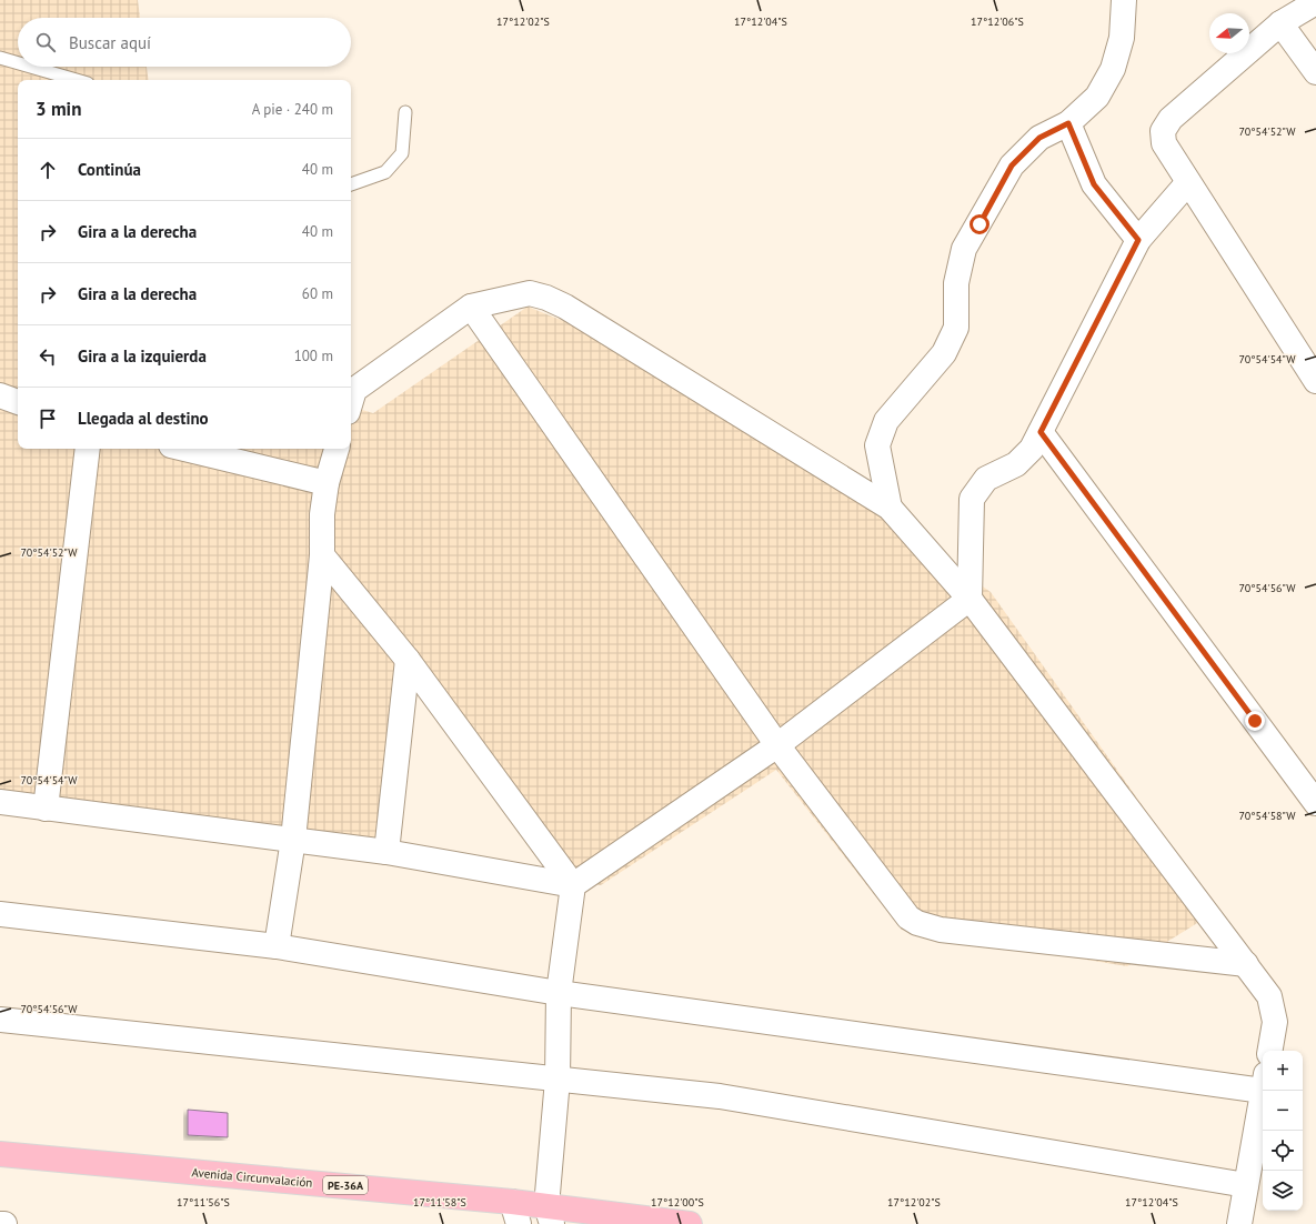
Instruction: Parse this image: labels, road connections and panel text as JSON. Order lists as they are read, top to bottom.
{
  "streets": {
    "highway": ["Avenida Circunvalación", "PE-36A"]
  },
  "north": "left",
  "page": {
    "search": "Buscar aquí",
    "heading": ["3 min", "A pie · 240 m"],
    "list": [
      ["Continúa", "40 m"],
      ["Gira a la derecha", "40 m"],
      ["Gira a la derecha", "60 m"],
      ["Gira a la izquierda", "100 m"],
      "Llegada al destino"
    ],
    "map_buttons": ["+", "−"]
  },
  "coordinates": [
    "17°12'02\"S",
    "17°12'04\"S",
    "17°12'06\"S",
    "70°54'52\"W",
    "70°54'54\"W",
    "70°54'56\"W",
    "70°54'58\"W",
    "17°11'56\"S",
    "17°11'58\"S",
    "17°12'00\"S"
  ]
}
